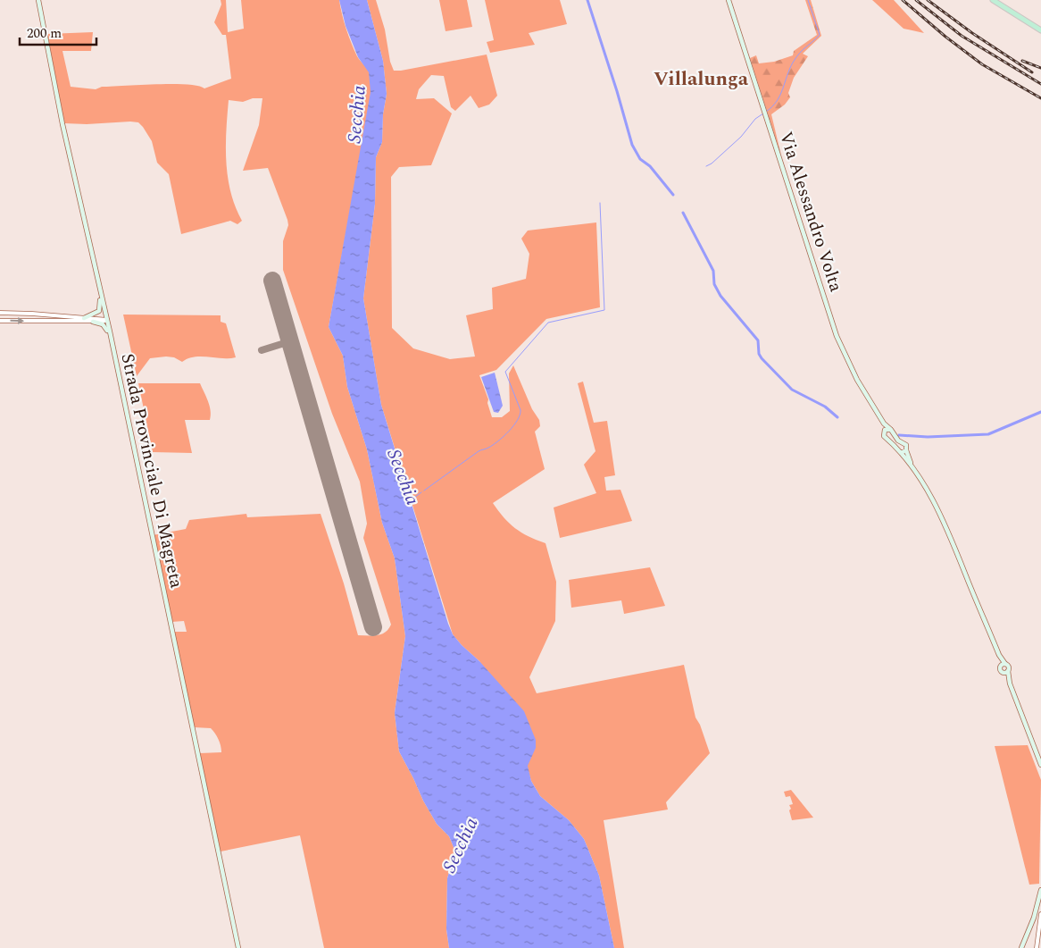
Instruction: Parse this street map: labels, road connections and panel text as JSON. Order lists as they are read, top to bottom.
{
  "streets": {
    "main road": ["Via Alessandro Volta", "Strada Provinciale Di Magreta"]
  },
  "districts": ["Villalunga"],
  "water": ["Secchia"],
  "scale_bar": "200 m"
}
